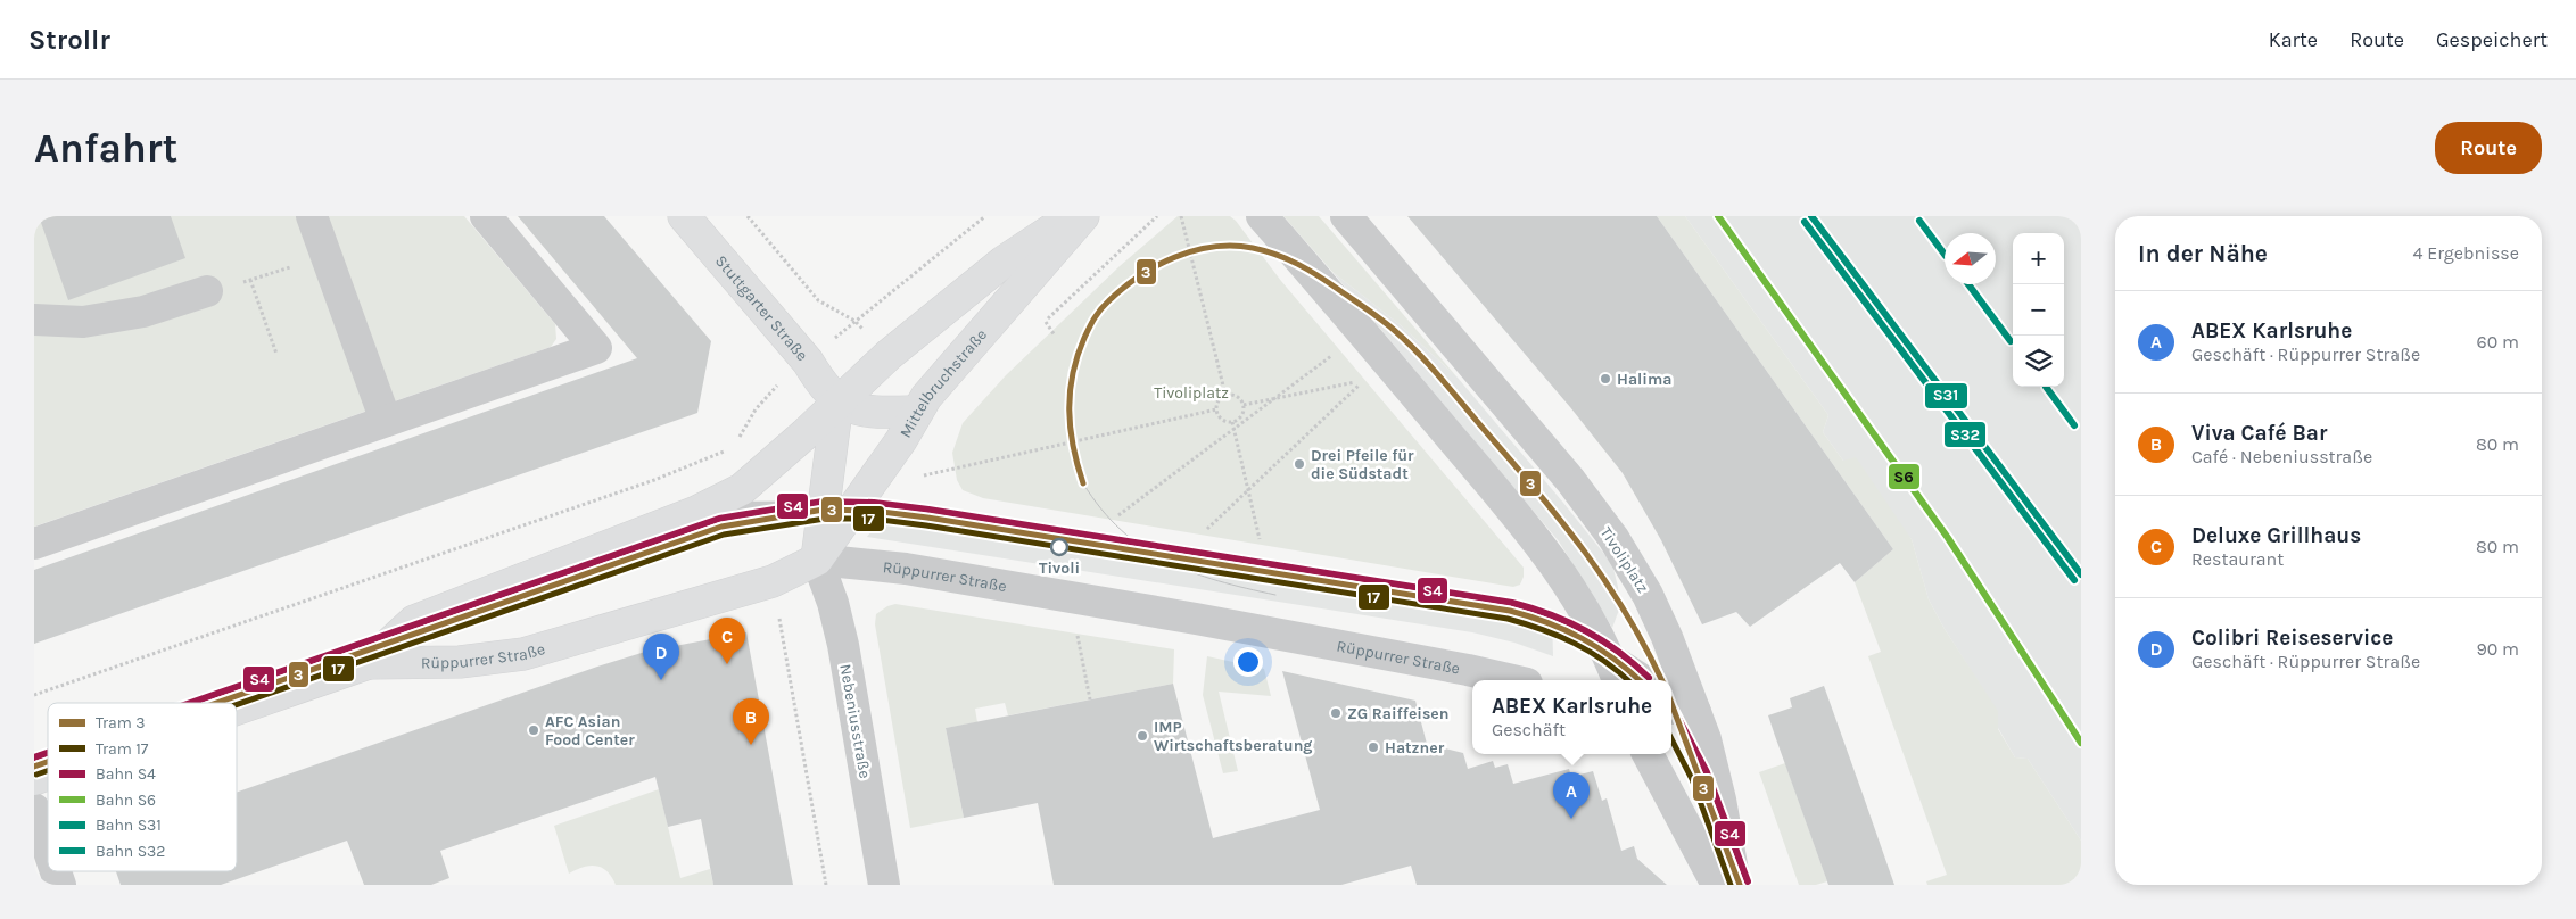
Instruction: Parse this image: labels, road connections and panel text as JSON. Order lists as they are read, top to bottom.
{
  "streets": {
    "main road": ["Stuttgarter Straße", "Mittelbruchstraße", "Rüppurrer Straße"],
    "street": ["Tivoliplatz", "Nebeniusstraße"]
  },
  "crossings": [
    ["Stuttgarter Straße", "Rüppurrer Straße"],
    ["Mittelbruchstraße", "Rüppurrer Straße"],
    ["Mittelbruchstraße", "Nebeniusstraße"],
    ["Rüppurrer Straße", "Nebeniusstraße"]
  ],
  "parks": ["Tivoliplatz"],
  "places": [
    "Halima",
    "Drei Pfeile für die Südstadt",
    "Tivoli",
    "ZG Raiffeisen",
    "AFC Asian Food Center",
    "IMP Wirtschaftsberatung",
    "Hatzner"
  ],
  "lines": [
    "rail line S6",
    "rail line S31",
    "rail line S32",
    "tram line 3",
    "rail line S4",
    "tram line 17"
  ],
  "legend": [
    "Tram 3",
    "Tram 17",
    "Bahn S4",
    "Bahn S6",
    "Bahn S31",
    "Bahn S32"
  ],
  "north": "left",
  "page": {
    "header": "Strollr",
    "nav": ["Karte", "Route", "Gespeichert"],
    "buttons": "Route",
    "title": "Anfahrt",
    "heading": ["In der Nähe", "4 Ergebnisse"],
    "map_buttons": ["+", "−"],
    "list": [
      {
        "mark": "A",
        "name": "ABEX Karlsruhe",
        "note": "Geschäft · Rüppurrer Straße",
        "value": "60 m"
      },
      {
        "mark": "B",
        "name": "Viva Café Bar",
        "note": "Café · Nebeniusstraße",
        "value": "80 m"
      },
      {
        "mark": "C",
        "name": "Deluxe Grillhaus",
        "note": "Restaurant",
        "value": "80 m"
      },
      {
        "mark": "D",
        "name": "Colibri Reiseservice",
        "note": "Geschäft · Rüppurrer Straße",
        "value": "90 m"
      }
    ],
    "pins": [
      "C",
      "D",
      "B",
      "A"
    ],
    "popup": ["ABEX Karlsruhe", "Geschäft"]
  }
}
